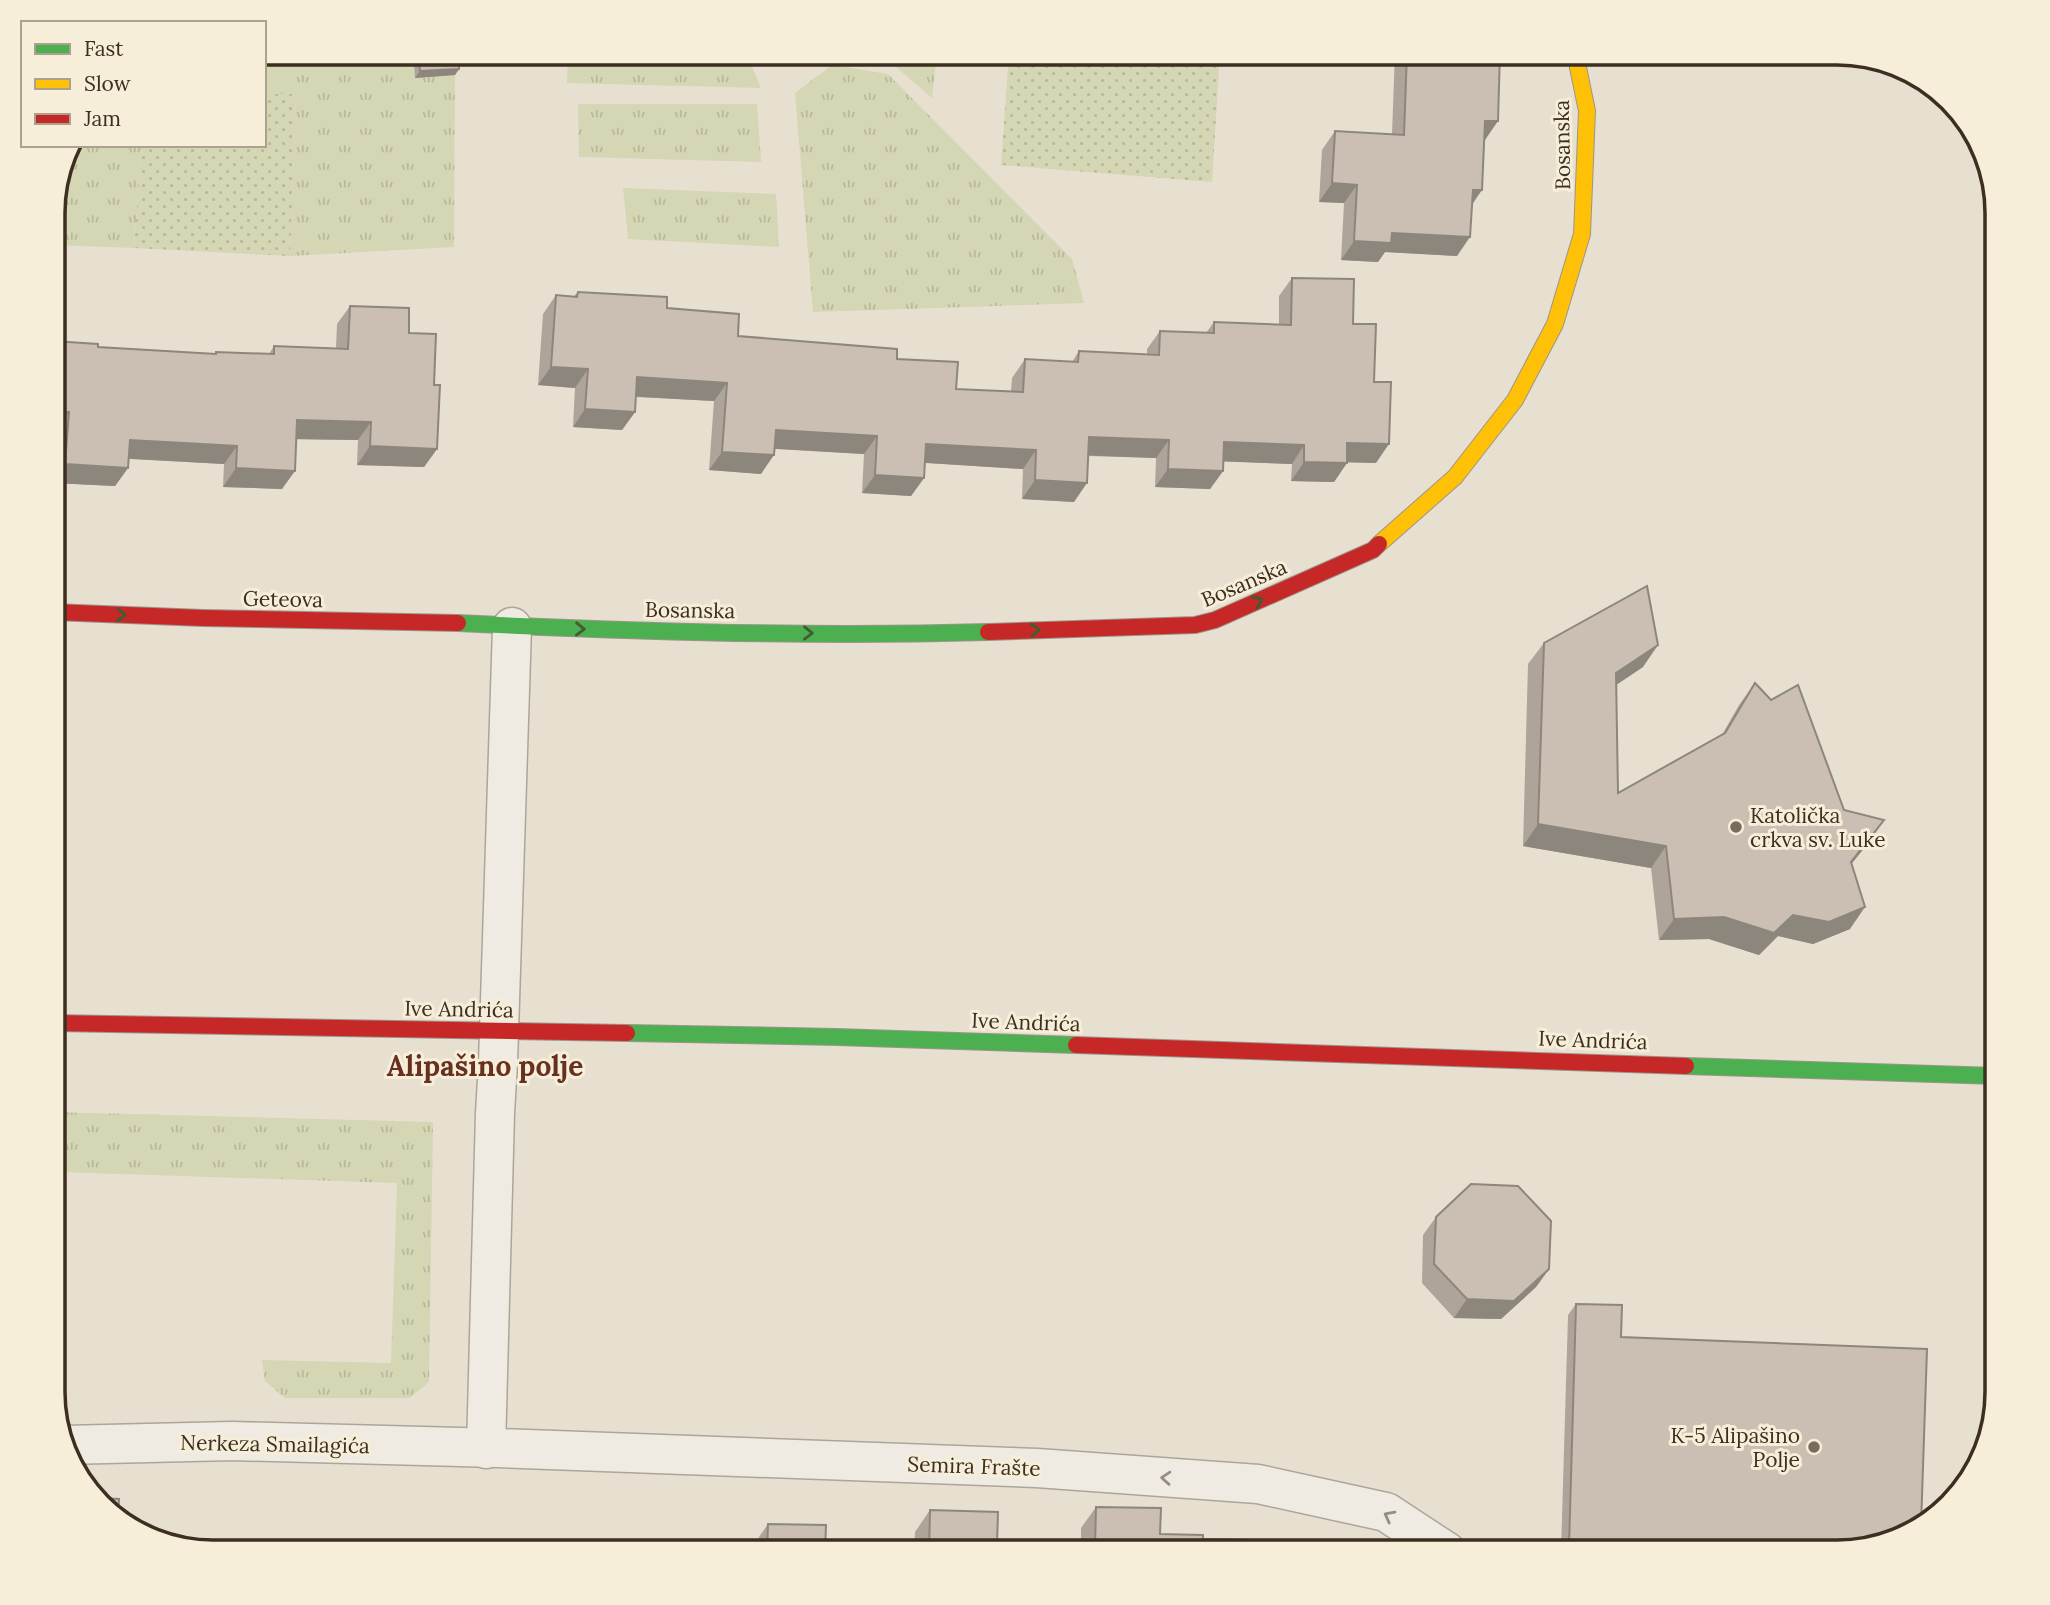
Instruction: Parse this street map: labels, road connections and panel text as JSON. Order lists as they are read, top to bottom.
{
  "streets": {
    "main road": ["Bosanska", "Geteova", "Ive Andrića"],
    "street": ["Nerkeza Smailagića", "Semira Frašte"]
  },
  "crossings": [
    ["Bosanska", "Geteova"],
    ["Nerkeza Smailagića", "Semira Frašte"]
  ],
  "one_way": ["Bosanska", "Geteova", "Semira Frašte"],
  "districts": ["Alipašino polje"],
  "places": ["Katolička crkva sv. Luke", "K-5 Alipašino Polje"],
  "legend": ["Fast", "Slow", "Jam"]
}
